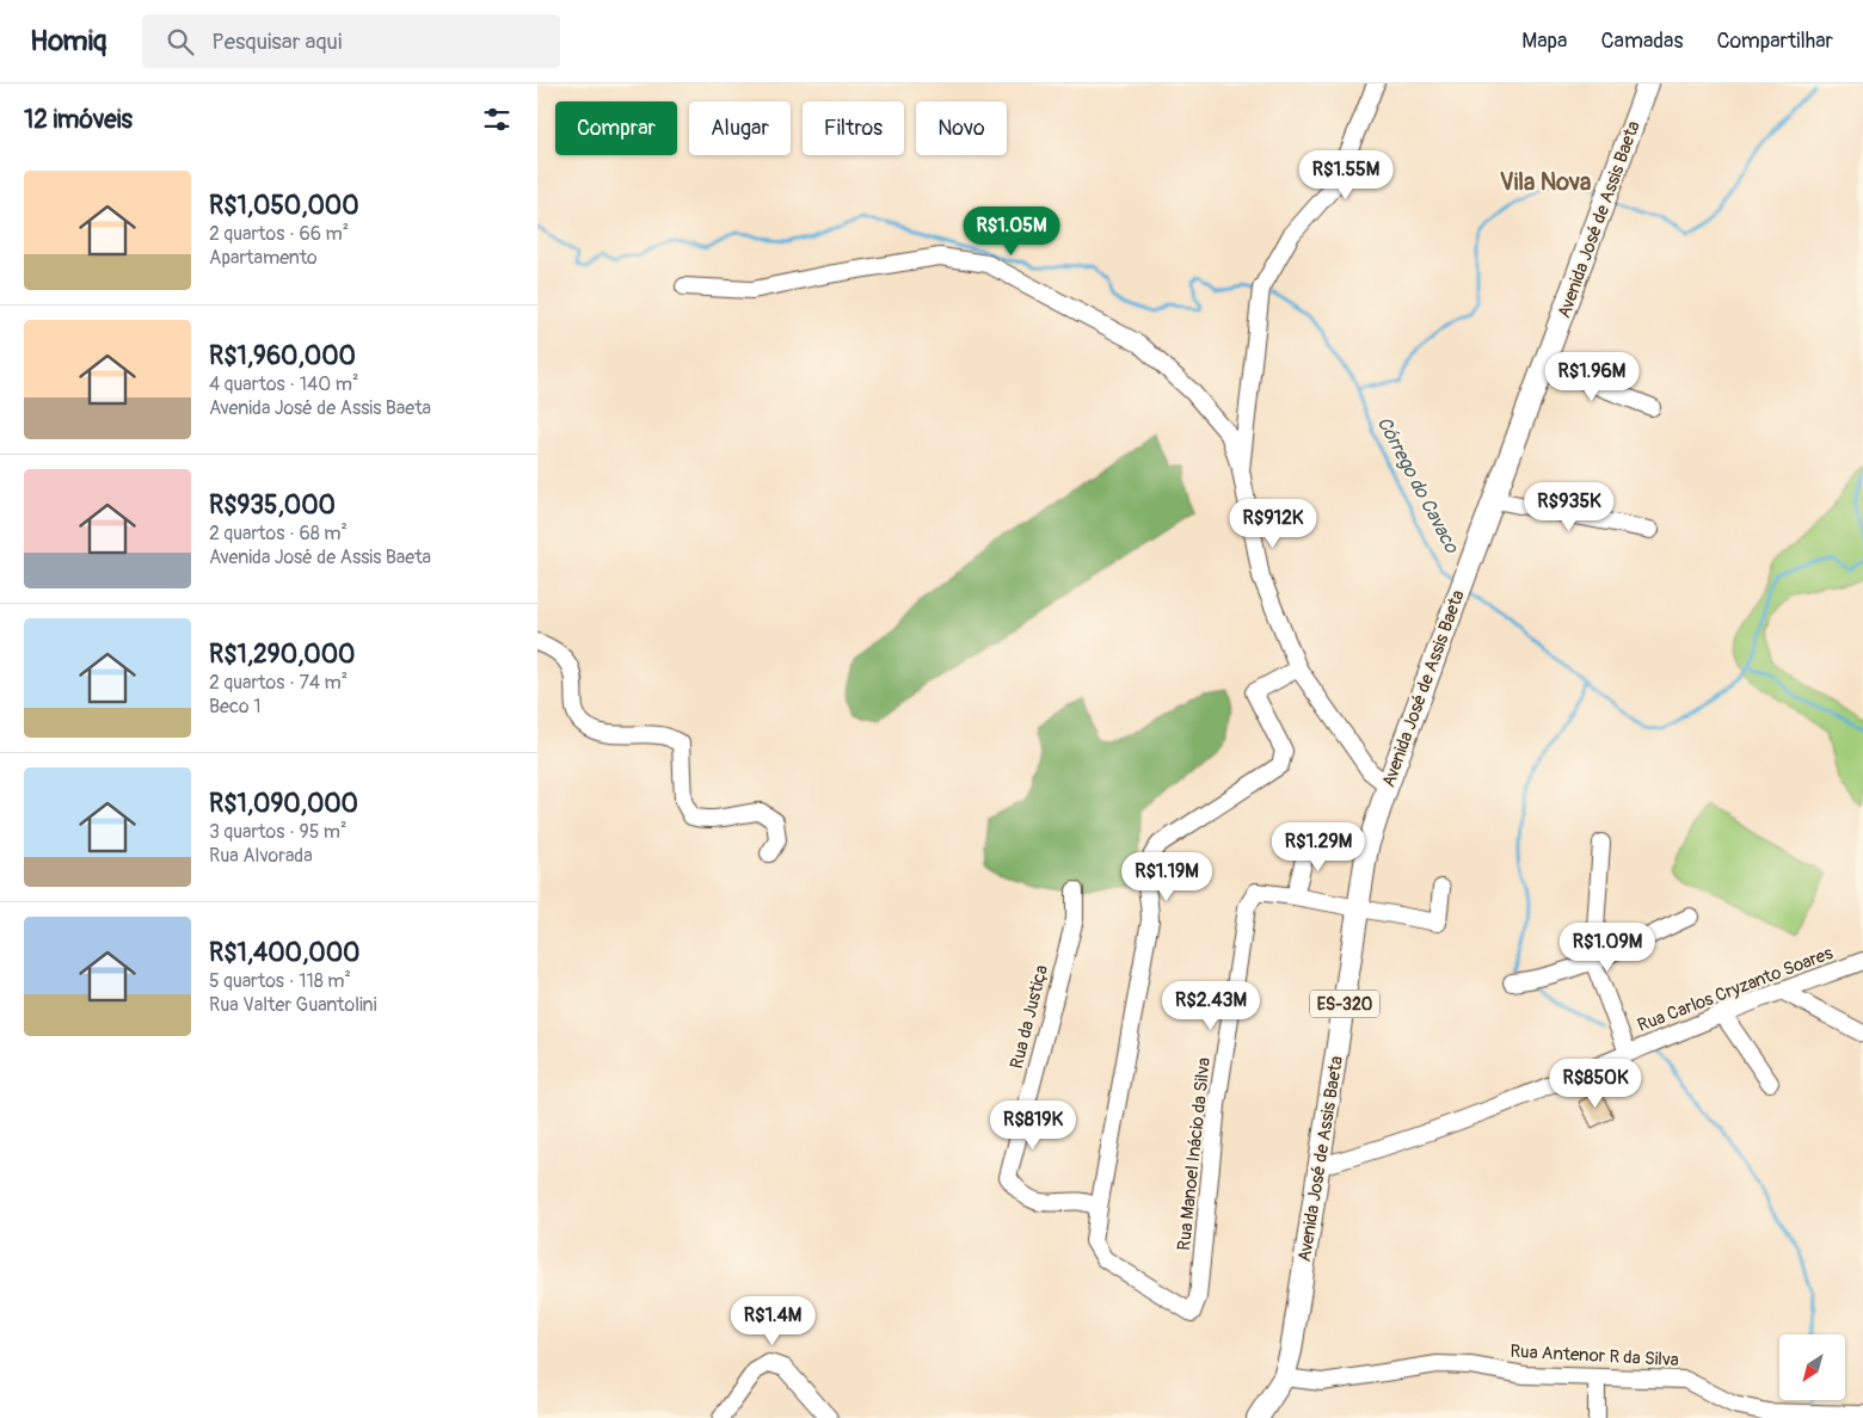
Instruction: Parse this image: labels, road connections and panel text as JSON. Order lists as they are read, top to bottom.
{
  "streets": {
    "main road": ["Avenida José de Assis Baeta", "ES-320"],
    "street": [
      "Rua Carlos Cryzanto Soares",
      "Rua da Justiça",
      "Rua Manoel Inácio da Silva",
      "Rua Antenor R da Silva"
    ]
  },
  "crossings": [
    ["Avenida José de Assis Baeta", "Rua Carlos Cryzanto Soares"],
    ["Avenida José de Assis Baeta", "Rua Manoel Inácio da Silva"],
    ["Avenida José de Assis Baeta", "Rua Antenor R da Silva"],
    ["Rua da Justiça", "Rua Manoel Inácio da Silva"]
  ],
  "districts": ["Vila Nova"],
  "water": ["Córrego do Cavaco"],
  "north": "bottom left",
  "page": {
    "header": "Homiq",
    "search": "Pesquisar aqui",
    "nav": ["Mapa", "Camadas", "Compartilhar"],
    "heading": "12 imóveis",
    "chip": [
      "Comprar",
      "Alugar",
      "Filtros",
      "Novo"
    ],
    "price": [
      "R$1.55M",
      "R$1.05M",
      "R$1.96M",
      "R$935K",
      "R$912K",
      "R$1.29M",
      "R$1.19M",
      "R$1.09M",
      "R$2.43M",
      "R$850K",
      "R$819K",
      "R$1.4M"
    ],
    "list": [
      {
        "name": "R$1,050,000",
        "note": "2 quartos · 66 m² · Apartamento"
      },
      {
        "name": "R$1,960,000",
        "note": "4 quartos · 140 m² · Avenida José de Assis Baeta"
      },
      {
        "name": "R$935,000",
        "note": "2 quartos · 68 m² · Avenida José de Assis Baeta"
      },
      {
        "name": "R$1,290,000",
        "note": "2 quartos · 74 m² · Beco 1"
      },
      {
        "name": "R$1,090,000",
        "note": "3 quartos · 95 m² · Rua Alvorada"
      },
      {
        "name": "R$1,400,000",
        "note": "5 quartos · 118 m² · Rua Valter Guantolini"
      }
    ]
  }
}
